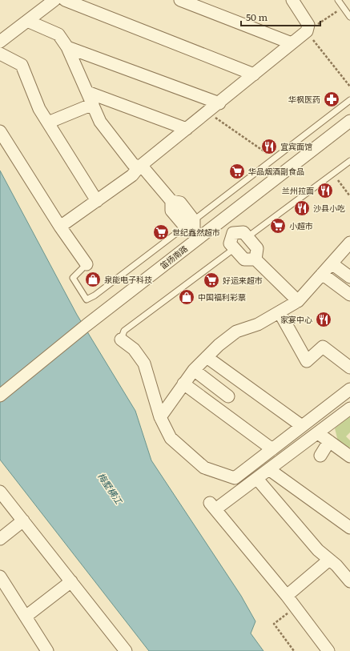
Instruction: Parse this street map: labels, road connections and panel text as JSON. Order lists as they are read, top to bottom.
{
  "streets": {
    "street": ["笛扬南路"]
  },
  "water": ["梅墅横江"],
  "places": {
    "pharmacy": ["华枫医药"],
    "restaurant": [
      "宜宾面馆",
      "兰州拉面",
      "沙县小吃",
      "家宴中心"
    ],
    "supermarket": [
      "华品烟酒副食品",
      "小超市",
      "世纪鑫然超市",
      "好运来超市"
    ],
    "shop": ["泉能电子科技", "中国福利彩票"]
  },
  "scale_bar": "50 m"
}
